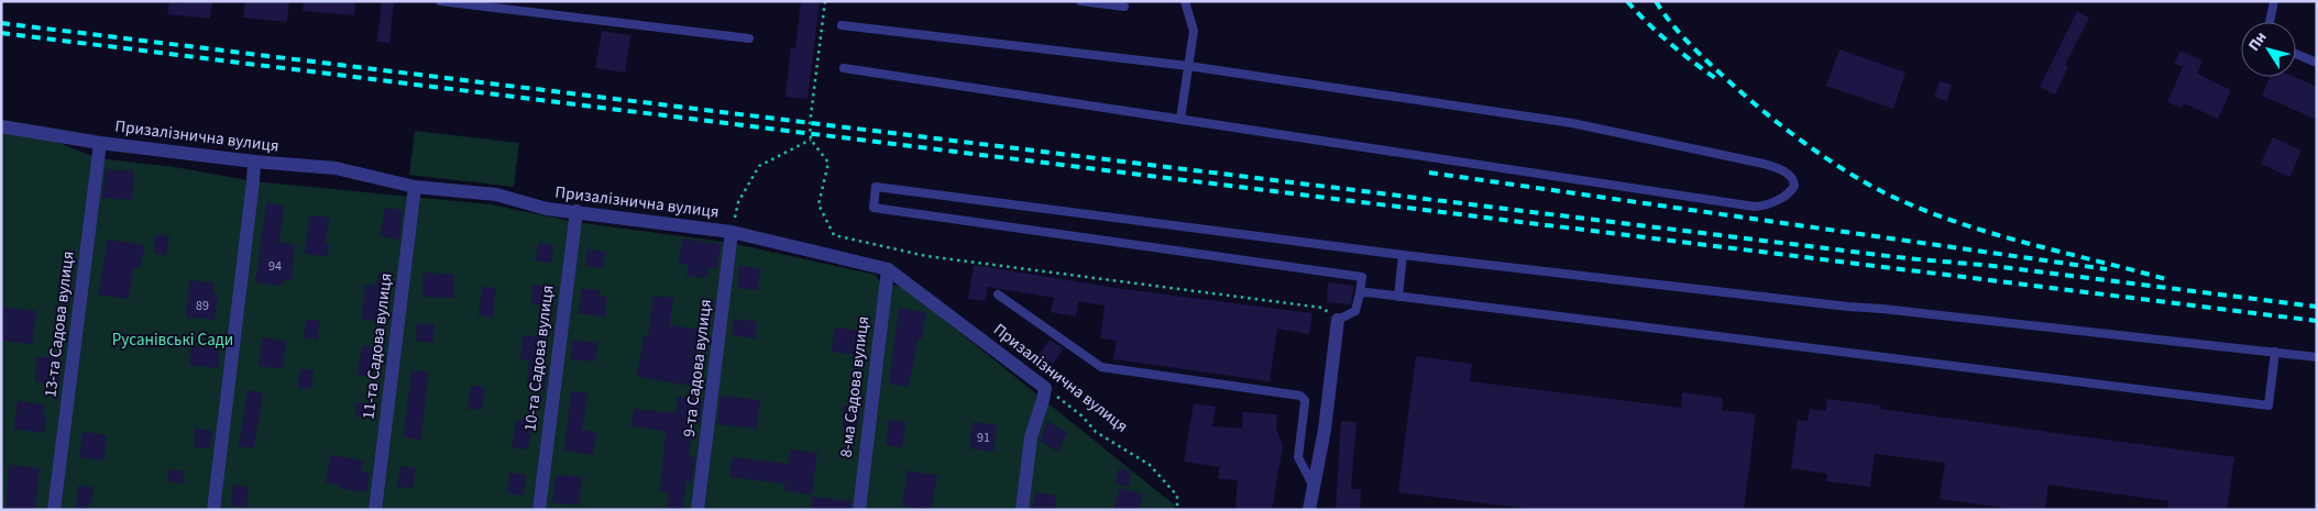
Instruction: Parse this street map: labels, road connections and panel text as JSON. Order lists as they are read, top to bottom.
{
  "streets": {
    "street": [
      "Призалізнична вулиця",
      "13-та Садова вулиця",
      "11-та Садова вулиця",
      "10-та Садова вулиця",
      "9-та Садова вулиця",
      "8-ма Садова вулиця"
    ]
  },
  "crossings": [
    ["Призалізнична вулиця", "13-та Садова вулиця"],
    ["Призалізнична вулиця", "11-та Садова вулиця"],
    ["Призалізнична вулиця", "10-та Садова вулиця"],
    ["Призалізнична вулиця", "9-та Садова вулиця"],
    ["Призалізнична вулиця", "8-ма Садова вулиця"]
  ],
  "parks": ["Русанівські Сади"],
  "house_numbers": ["94", "89", "91"],
  "north": "top left"
}
